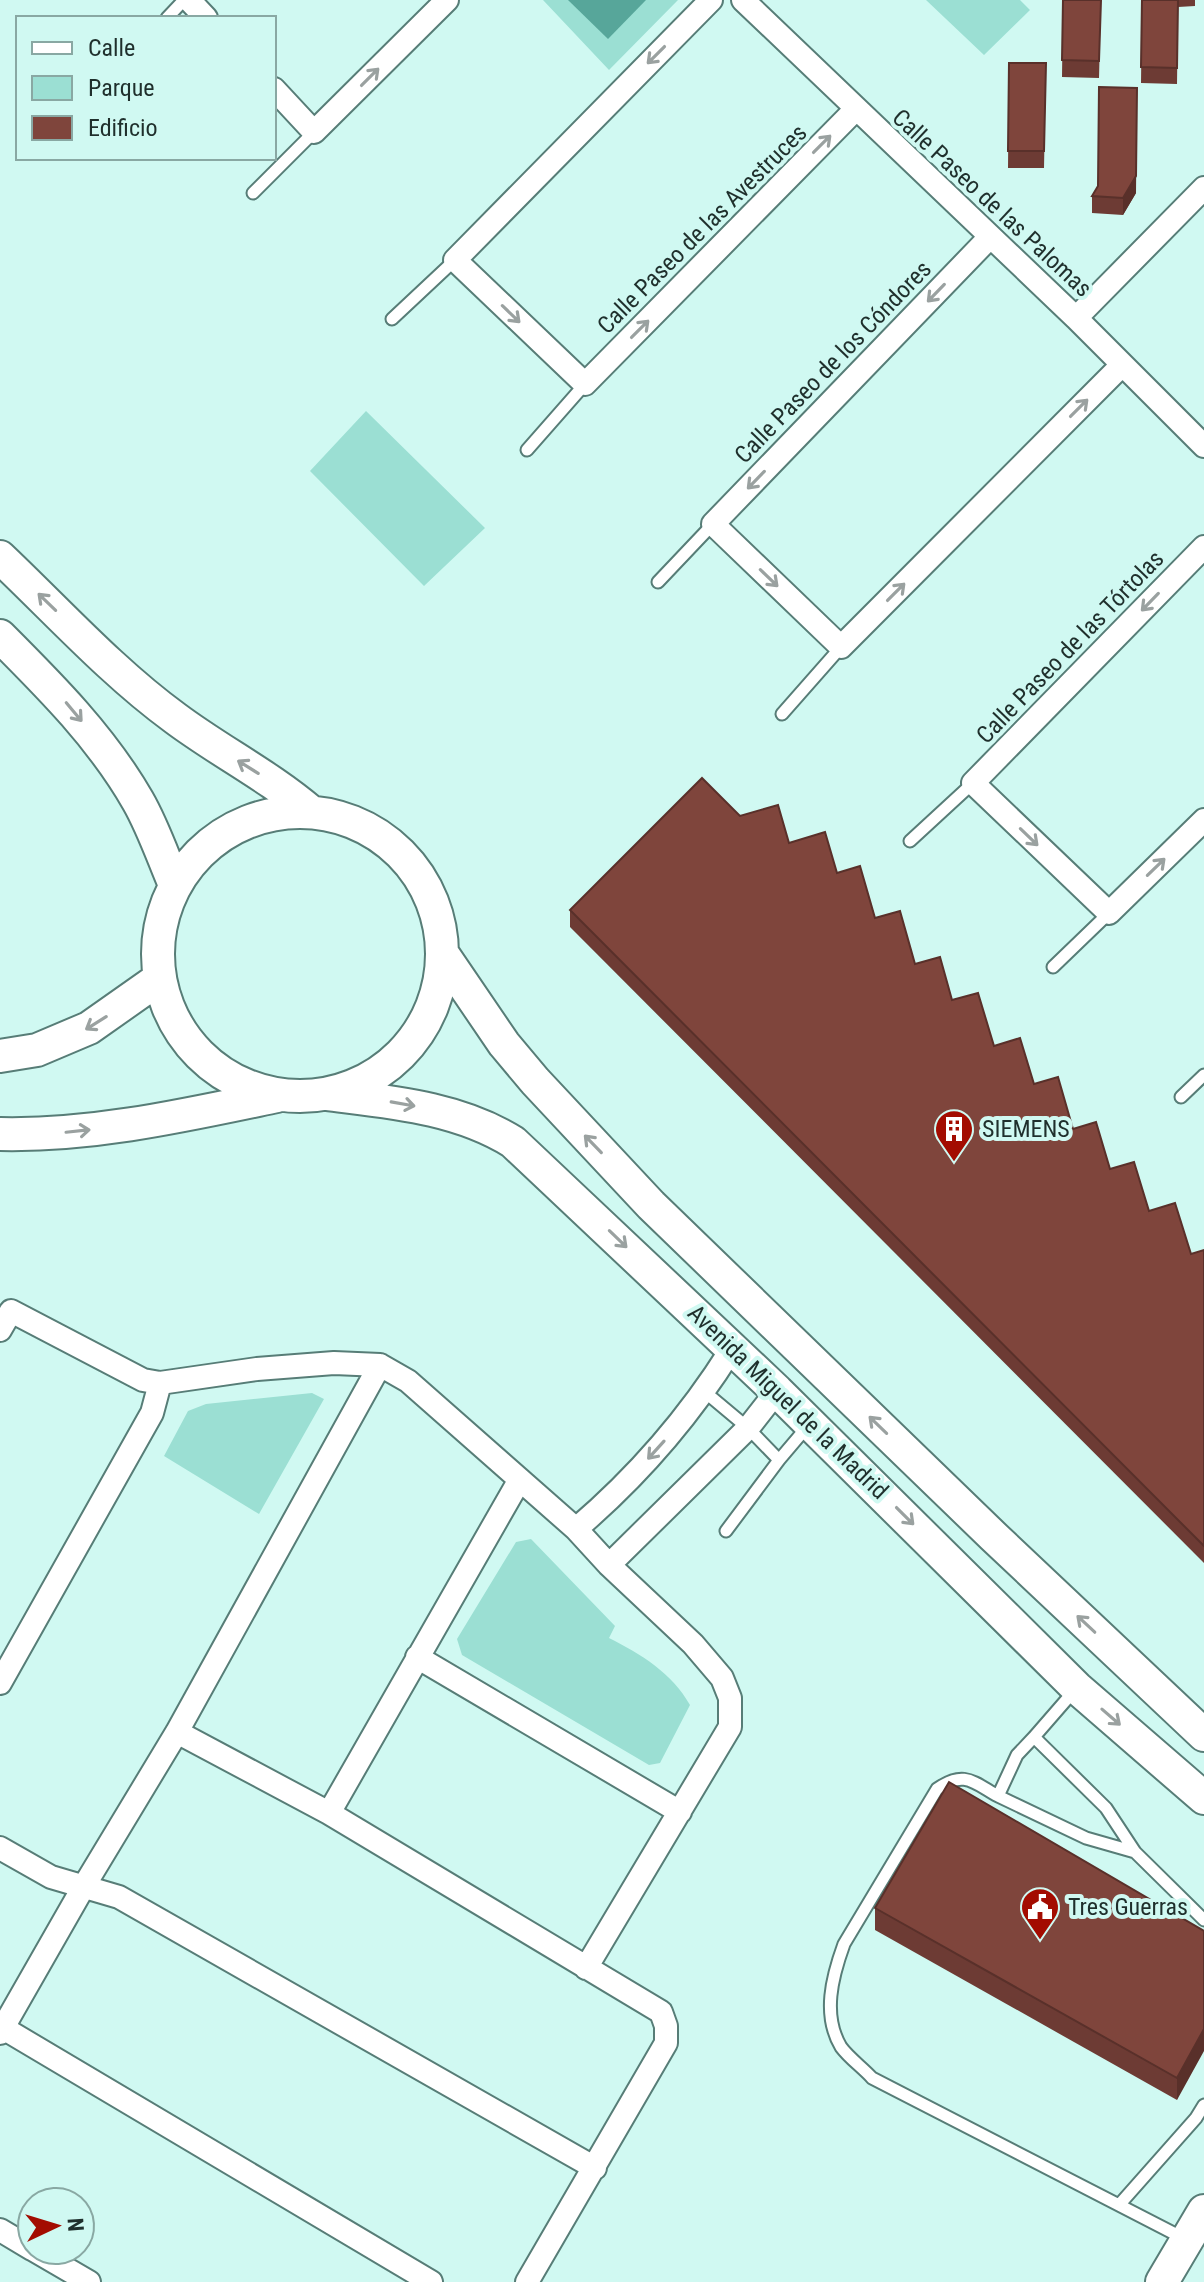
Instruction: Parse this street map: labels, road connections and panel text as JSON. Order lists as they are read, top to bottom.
{
  "streets": {
    "main road": ["Avenida Miguel de la Madrid"],
    "street": [
      "Calle Paseo de las Palomas",
      "Calle Paseo de las Avestruces",
      "Calle Paseo de los Cóndores",
      "Calle Paseo de las Tórtolas"
    ]
  },
  "crossings": [
    ["Calle Paseo de las Palomas", "Calle Paseo de las Avestruces"],
    ["Calle Paseo de las Palomas", "Calle Paseo de los Cóndores"]
  ],
  "places": {
    "building": ["SIEMENS"],
    "public building": ["Tres Guerras"]
  },
  "legend": ["Calle", "Parque", "Edificio"],
  "north": "right"
}
